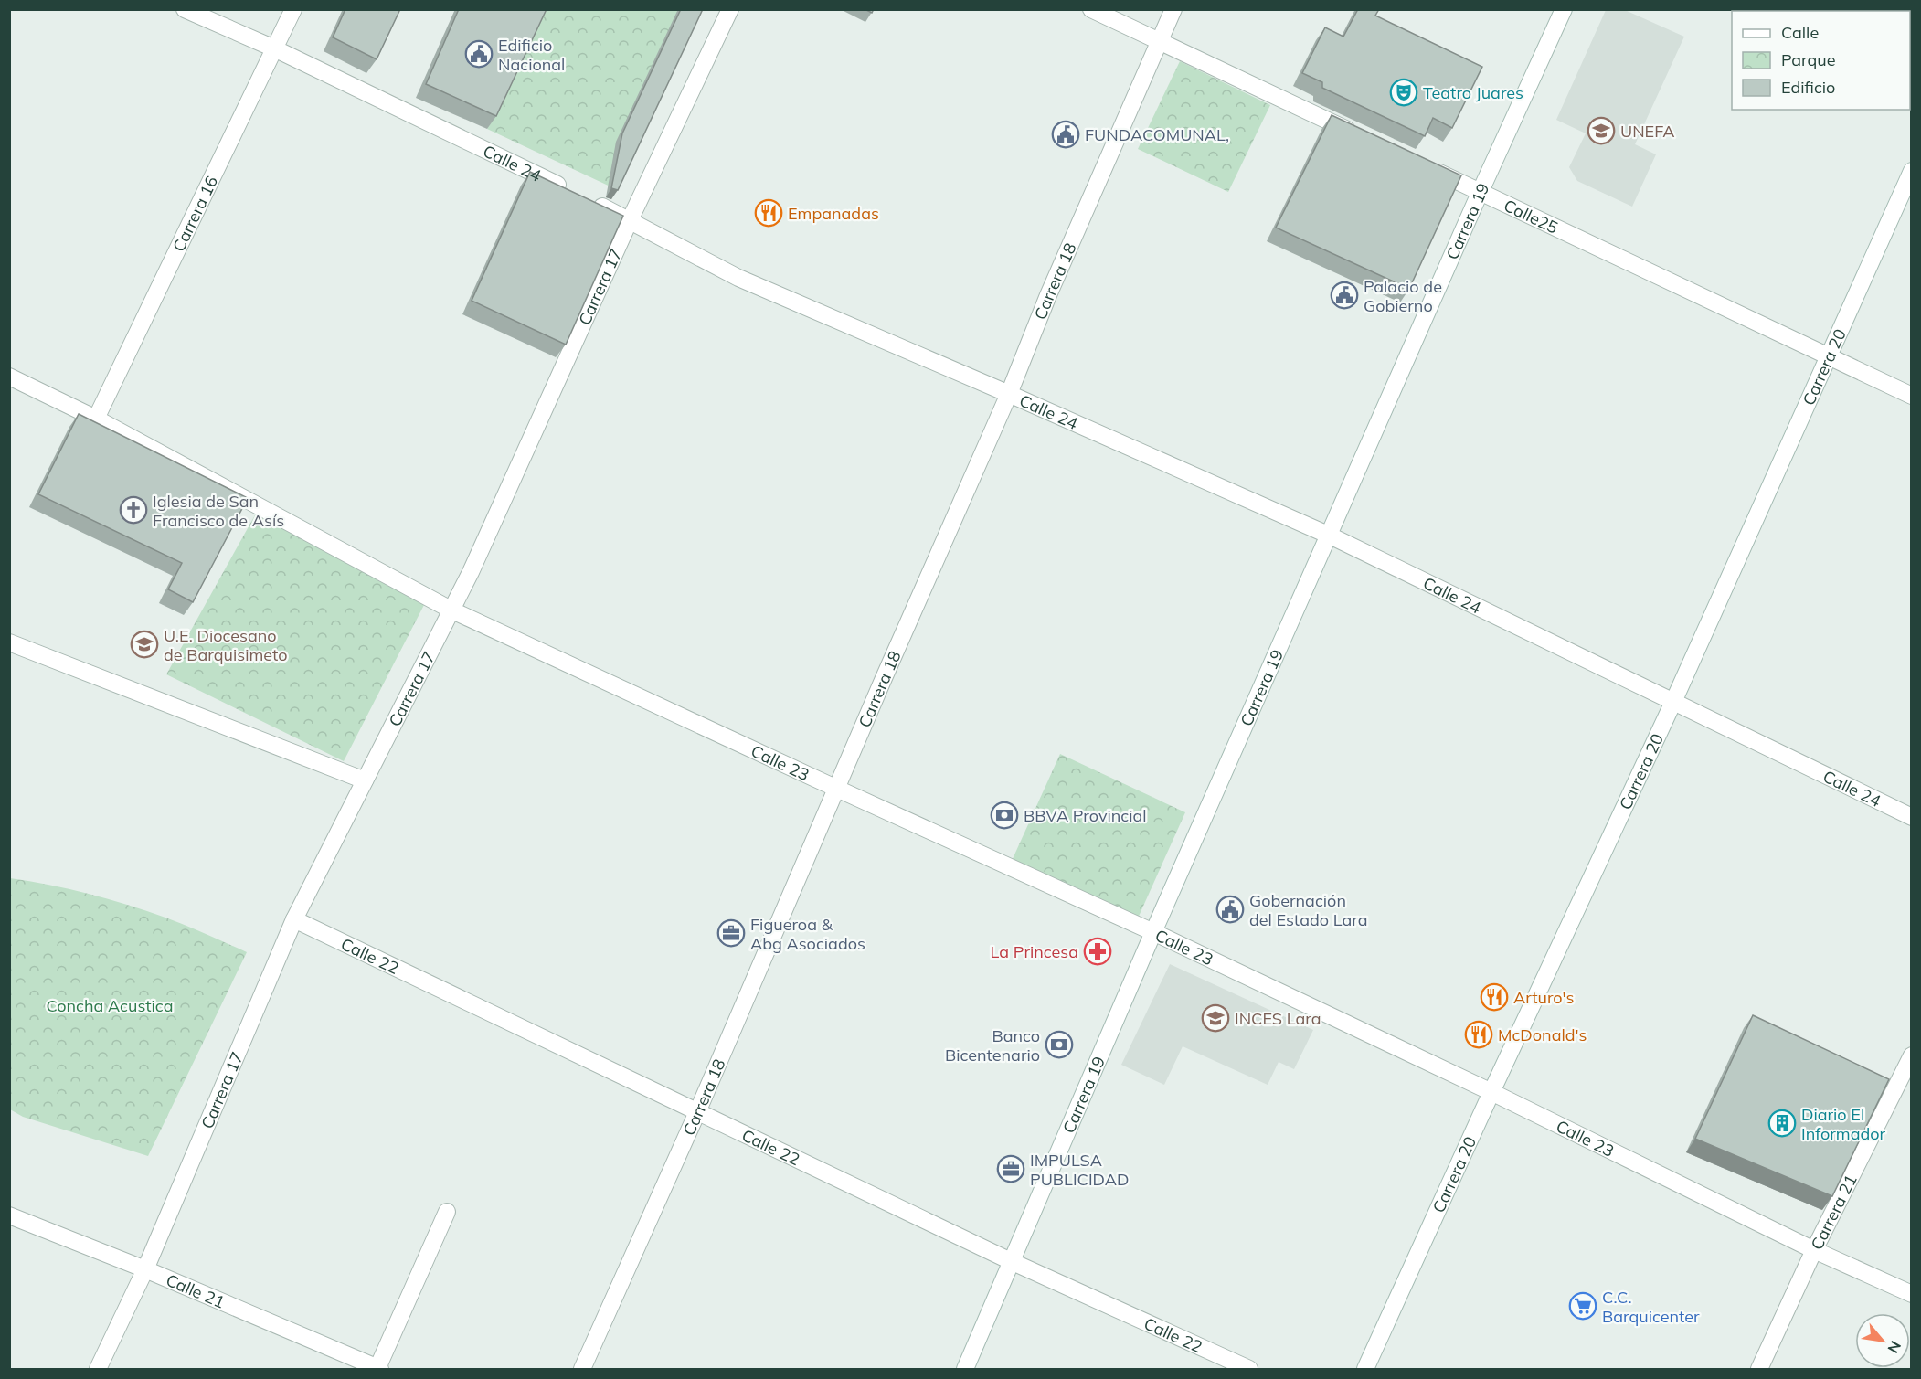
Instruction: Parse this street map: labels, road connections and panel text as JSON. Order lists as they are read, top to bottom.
{
  "streets": {
    "street": [
      "Calle 24",
      "Carrera 16",
      "Calle25",
      "Carrera 19",
      "Carrera 18",
      "Carrera 17",
      "Carrera 20",
      "Calle 23",
      "Calle 22",
      "Carrera 21",
      "Calle 21"
    ]
  },
  "crossings": [
    ["Calle 24", "Carrera 16"],
    ["Calle 24", "Carrera 19"],
    ["Calle 24", "Carrera 18"],
    ["Calle 24", "Carrera 17"],
    ["Calle 24", "Carrera 20"],
    ["Carrera 16", "Calle 23"],
    ["Calle25", "Carrera 19"],
    ["Calle25", "Carrera 20"],
    ["Carrera 19", "Calle 23"],
    ["Carrera 19", "Calle 22"],
    ["Carrera 18", "Calle 23"],
    ["Carrera 18", "Calle 22"],
    ["Carrera 17", "Calle 23"],
    ["Carrera 17", "Calle 22"],
    ["Carrera 17", "Calle 21"],
    ["Carrera 20", "Calle 23"],
    ["Calle 23", "Carrera 21"]
  ],
  "parks": ["Concha Acustica"],
  "places": {
    "public building": [
      "Edificio Nacional",
      "FUNDACOMUNAL,",
      "Palacio de Gobierno",
      "Gobernación del Estado Lara"
    ],
    "theatre": ["Teatro Juares"],
    "school or university": ["UNEFA", "U.E. Diocesano de Barquisimeto", "INCES Lara"],
    "restaurant": ["Empanadas", "Arturo's", "McDonald's"],
    "church": ["Iglesia de San Francisco de Asís"],
    "bank": ["BBVA Provincial", "Banco Bicentenario"],
    "office": ["Figueroa & Abg Asociados", "IMPULSA PUBLICIDAD"],
    "pharmacy": ["La Princesa"],
    "building": ["Diario El Informador"],
    "supermarket": ["C.C. Barquicenter"]
  },
  "legend": ["Calle", "Parque", "Edificio"],
  "north": "bottom right"
}
